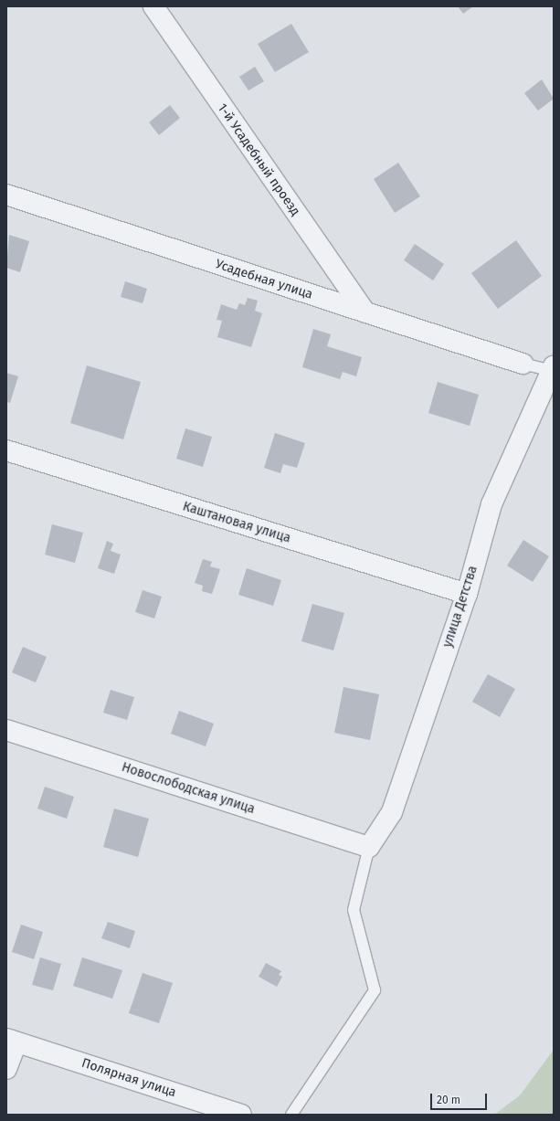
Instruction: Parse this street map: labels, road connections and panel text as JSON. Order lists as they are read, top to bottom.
{
  "streets": {
    "street": [
      "1-й Усадебный проезд",
      "Усадебная улица",
      "Каштановая улица",
      "улица Детства",
      "Новослободская улица",
      "Полярная улица"
    ]
  },
  "crossings": [
    ["1-й Усадебный проезд", "Усадебная улица"],
    ["Каштановая улица", "улица Детства"],
    ["улица Детства", "Новослободская улица"]
  ],
  "scale_bar": "20 m"
}
